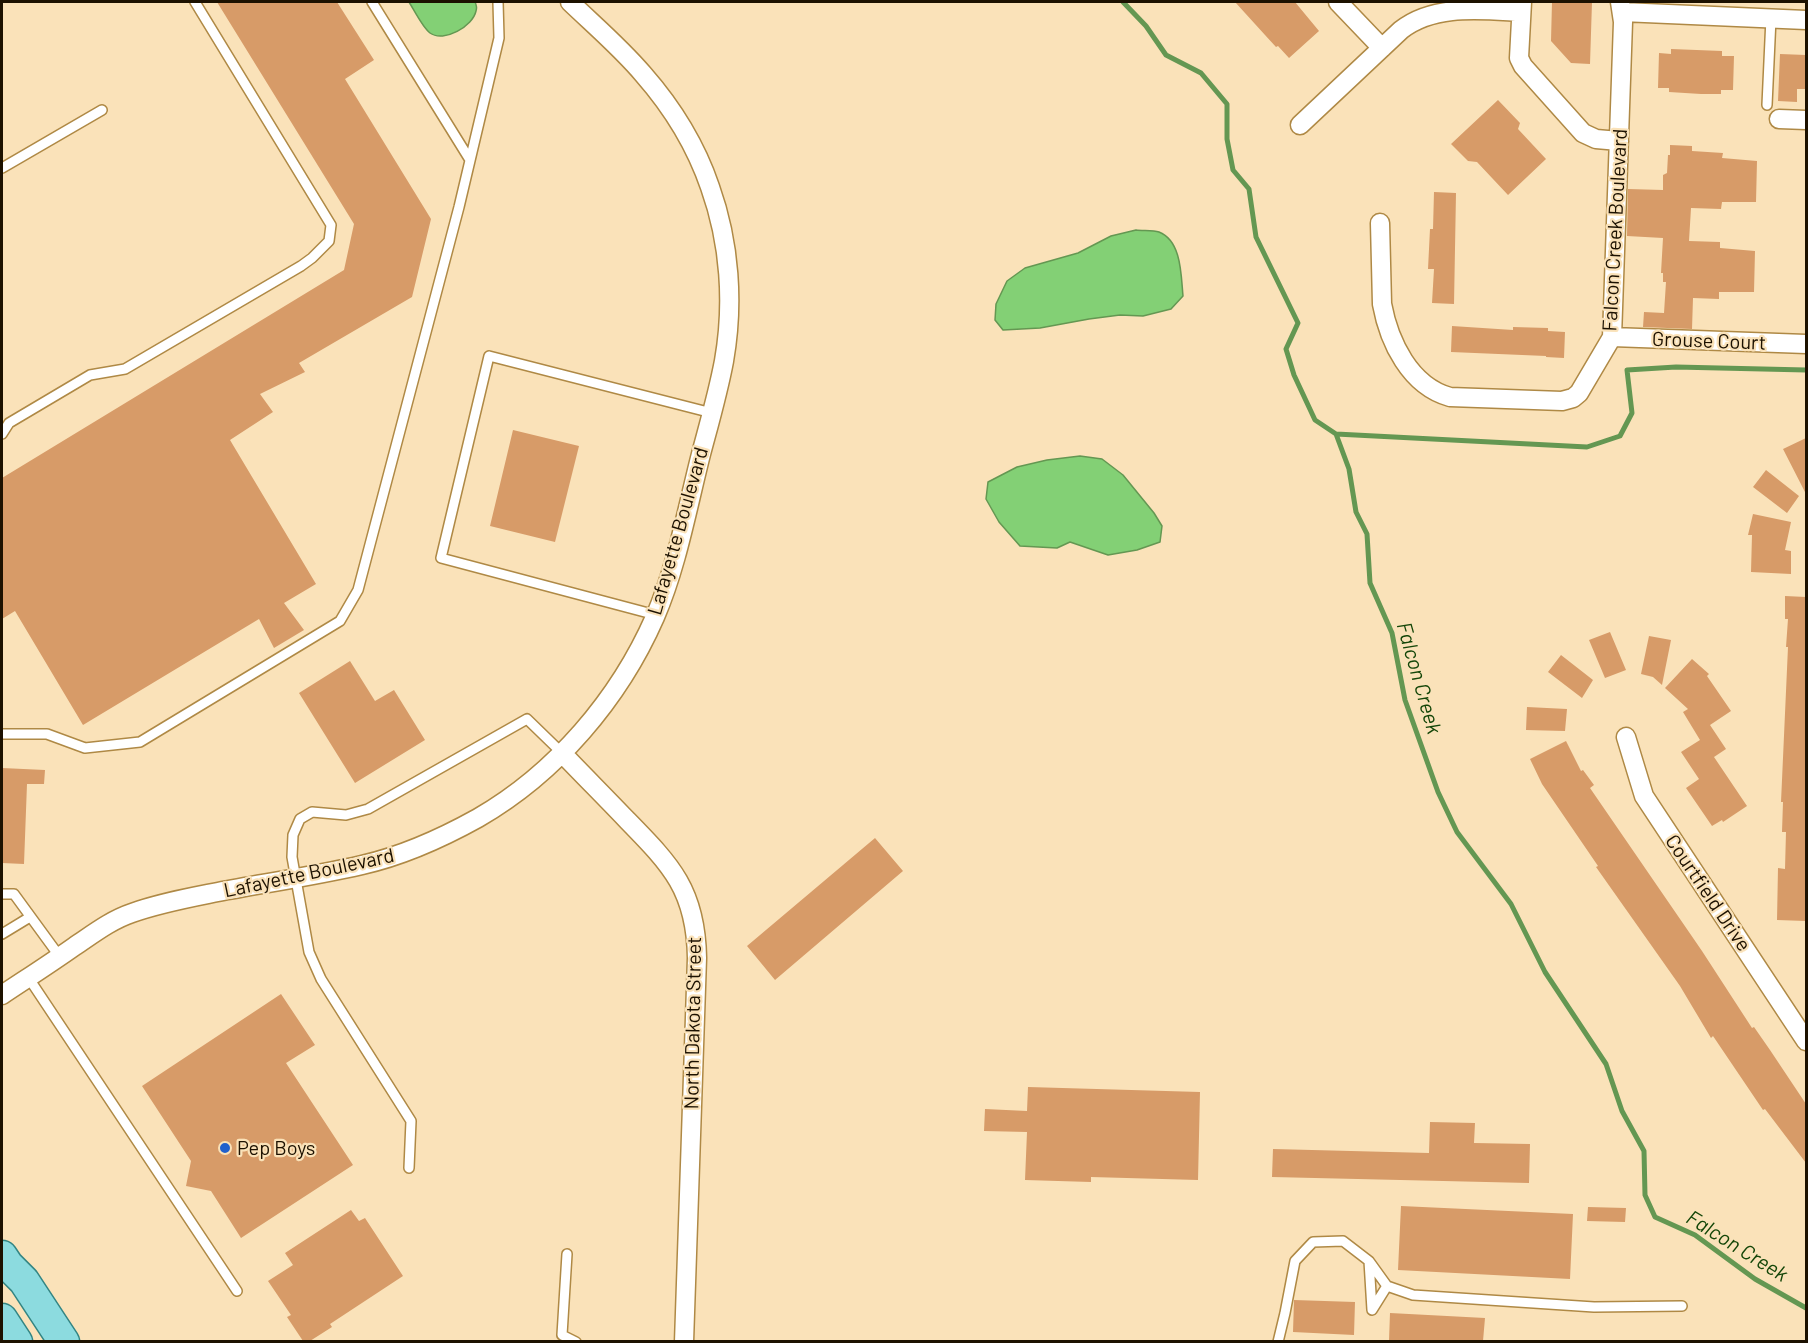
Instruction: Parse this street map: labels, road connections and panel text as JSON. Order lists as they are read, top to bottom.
{
  "streets": {
    "street": [
      "Falcon Creek Boulevard",
      "Grouse Court",
      "Lafayette Boulevard",
      "Courtfield Drive",
      "North Dakota Street"
    ]
  },
  "crossings": [
    ["Falcon Creek Boulevard", "Grouse Court"],
    ["Lafayette Boulevard", "North Dakota Street"]
  ],
  "water": ["Falcon Creek"],
  "places": ["Pep Boys"]
}
